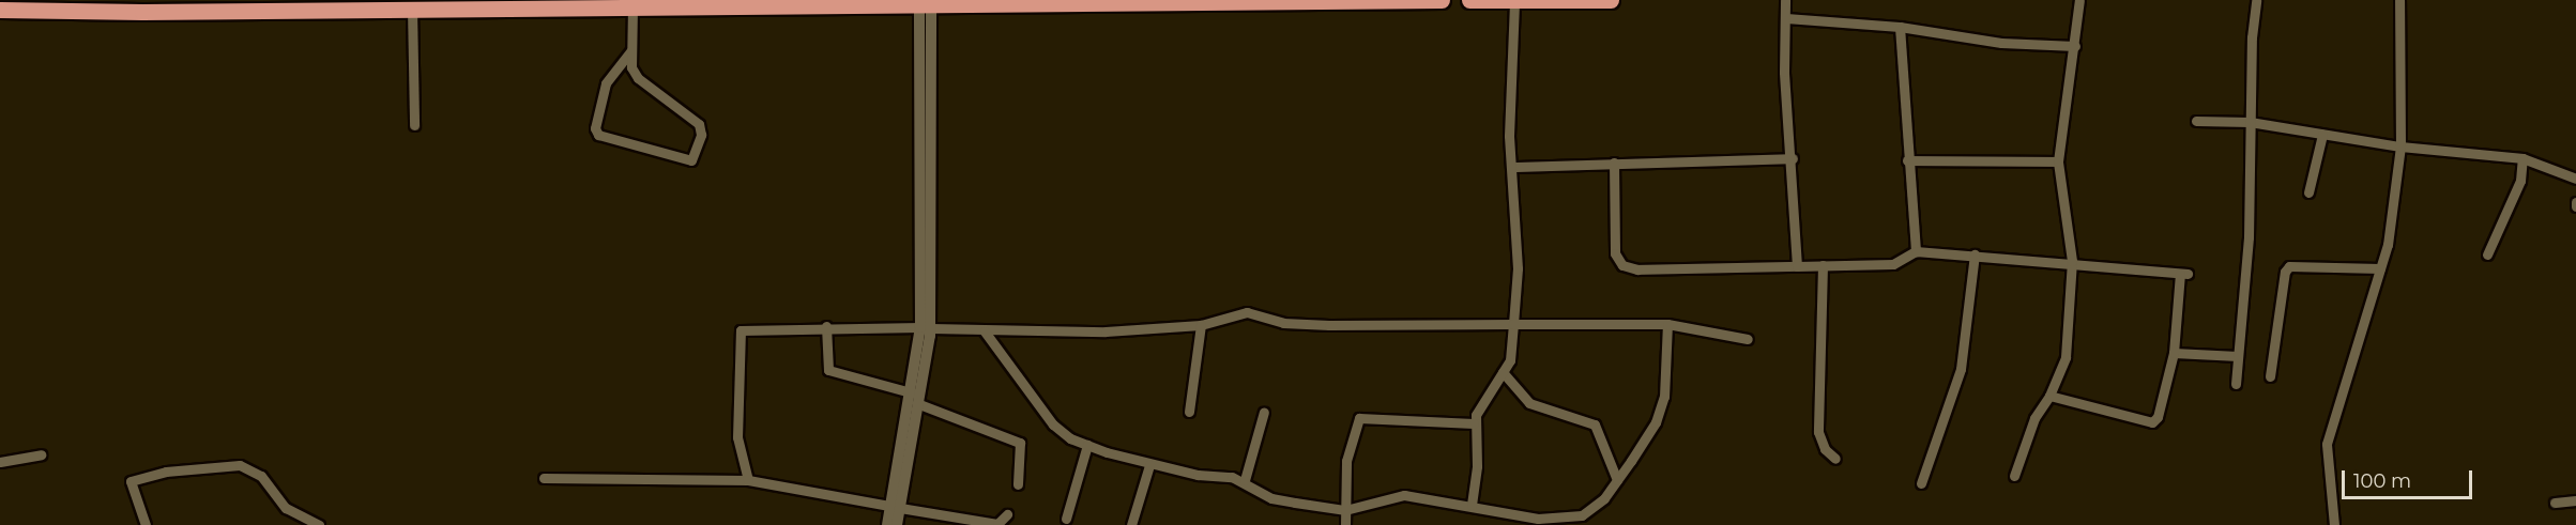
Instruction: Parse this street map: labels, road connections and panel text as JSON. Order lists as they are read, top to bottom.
{
  "scale_bar": "100 m"
}
